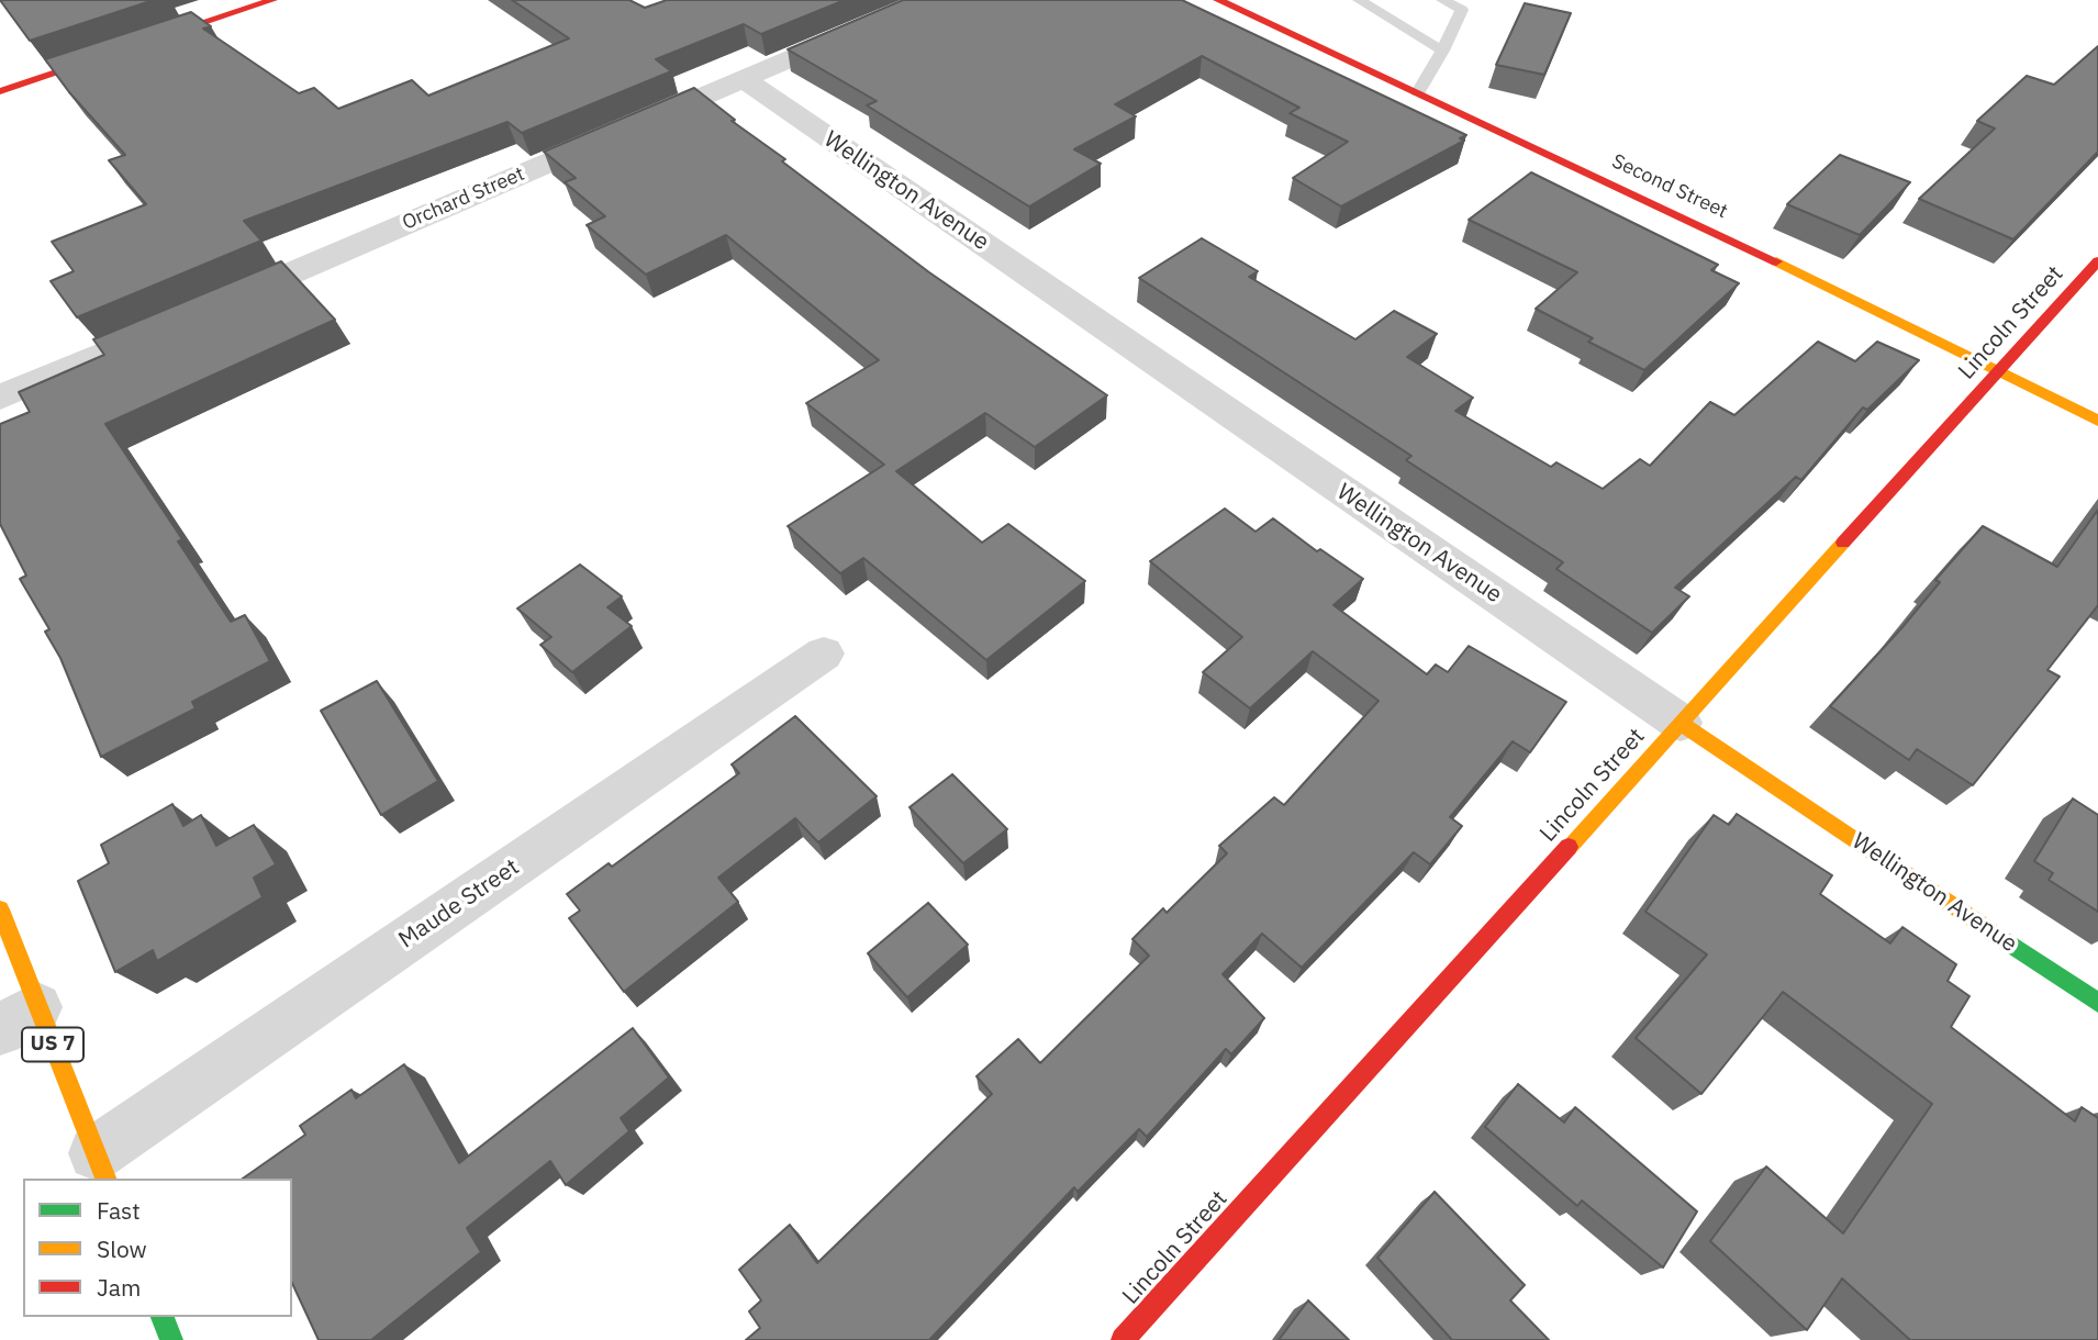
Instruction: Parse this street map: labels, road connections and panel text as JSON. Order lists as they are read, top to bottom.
{
  "streets": {
    "street": [
      "Second Street",
      "Wellington Avenue",
      "Orchard Street",
      "Lincoln Street",
      "Maude Street",
      "US 7"
    ]
  },
  "crossings": [
    ["Second Street", "Lincoln Street"],
    ["Wellington Avenue", "Orchard Street"],
    ["Wellington Avenue", "Lincoln Street"],
    ["Maude Street", "US 7"]
  ],
  "legend": ["Fast", "Slow", "Jam"]
}
